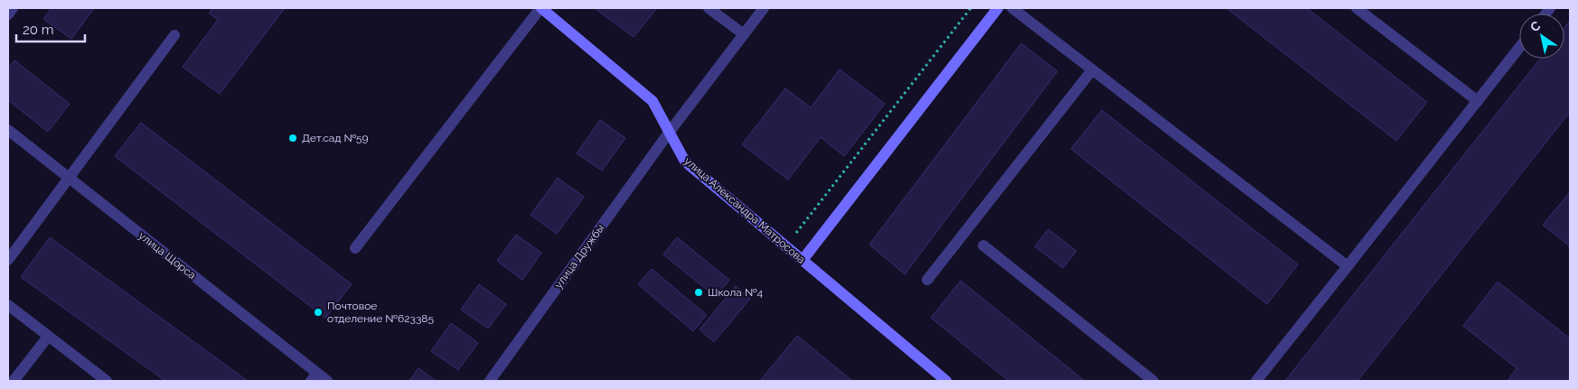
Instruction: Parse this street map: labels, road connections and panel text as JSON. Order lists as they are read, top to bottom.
{
  "streets": {
    "street": ["улица Александра Матросова", "улица Щорса", "улица Дружбы"]
  },
  "crossings": [
    ["улица Александра Матросова", "улица Дружбы"]
  ],
  "places": ["Дет.сад №59", "Школа №4", "Почтовое отделение №623385"],
  "scale_bar": "20 m",
  "north": "top left"
}
